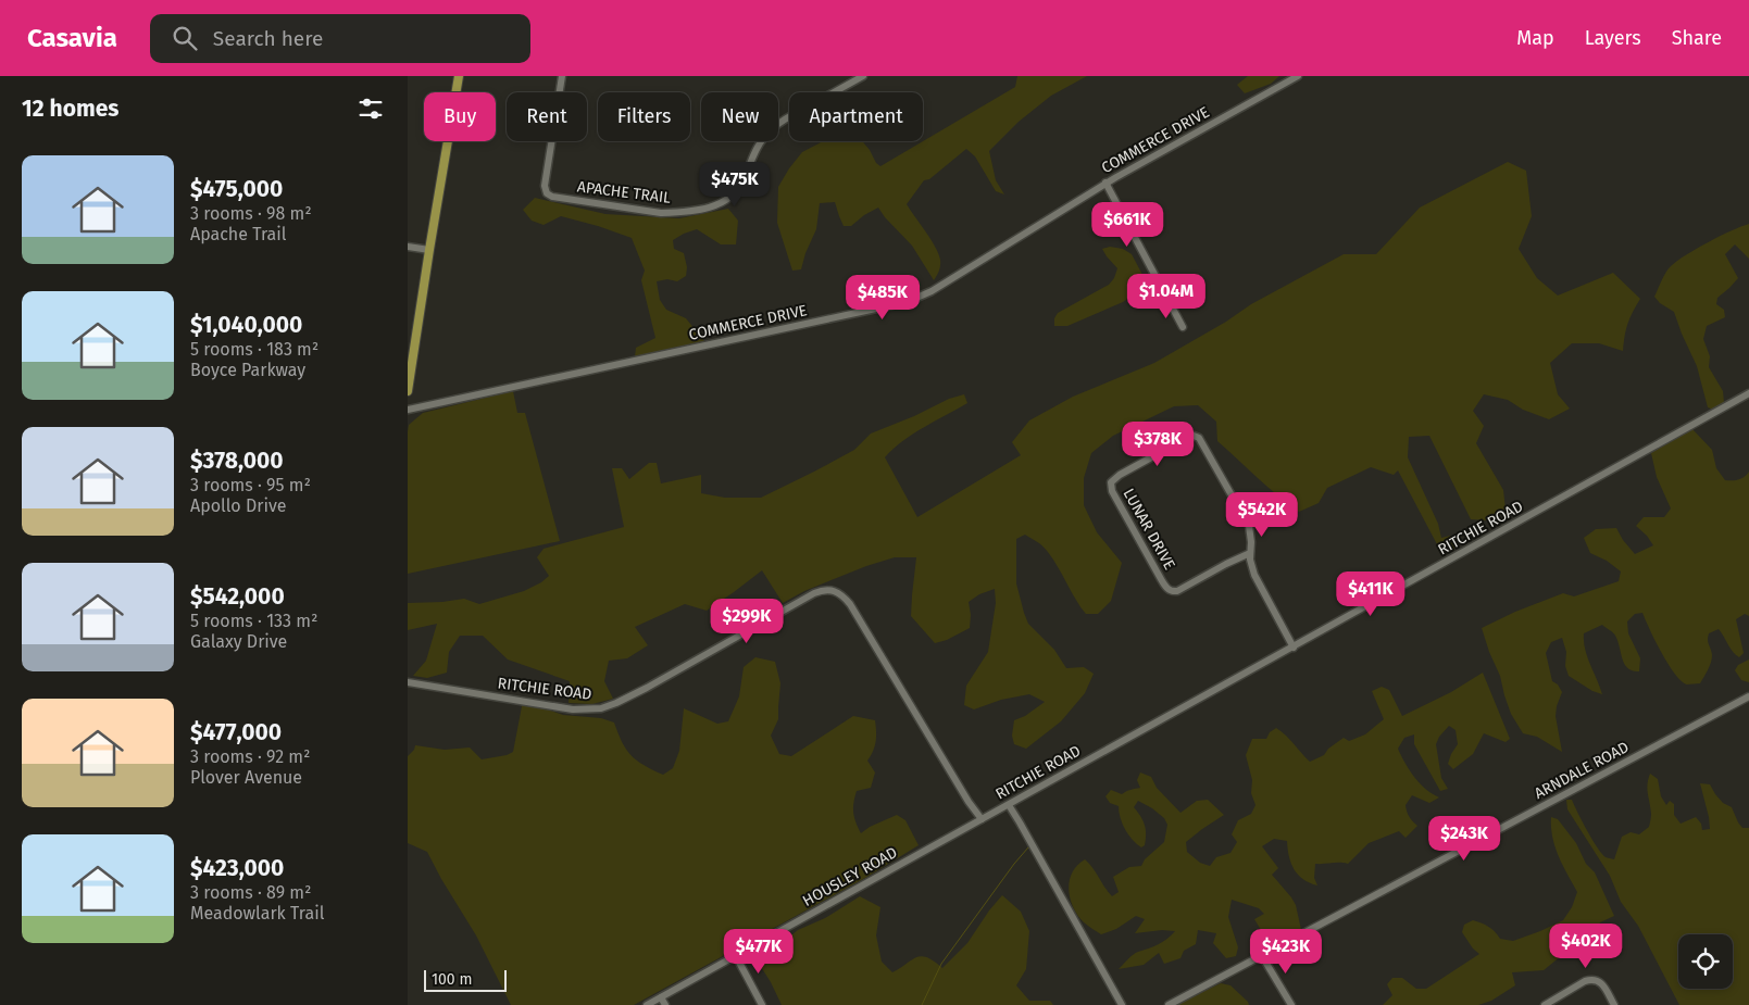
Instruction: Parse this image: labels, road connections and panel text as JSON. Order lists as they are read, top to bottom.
{
  "streets": {
    "street": [
      "COMMERCE DRIVE",
      "APACHE TRAIL",
      "RITCHIE ROAD",
      "LUNAR DRIVE",
      "ARNDALE ROAD",
      "HOUSLEY ROAD"
    ]
  },
  "crossings": [
    ["RITCHIE ROAD", "HOUSLEY ROAD"]
  ],
  "scale_bar": "100 m",
  "page": {
    "header": "Casavia",
    "search": "Search here",
    "nav": ["Map", "Layers", "Share"],
    "heading": "12 homes",
    "chip": [
      "Buy",
      "Rent",
      "Filters",
      "New",
      "Apartment"
    ],
    "list": [
      {
        "name": "$475,000",
        "note": "3 rooms · 98 m² · Apache Trail"
      },
      {
        "name": "$1,040,000",
        "note": "5 rooms · 183 m² · Boyce Parkway"
      },
      {
        "name": "$378,000",
        "note": "3 rooms · 95 m² · Apollo Drive"
      },
      {
        "name": "$542,000",
        "note": "5 rooms · 133 m² · Galaxy Drive"
      },
      {
        "name": "$477,000",
        "note": "3 rooms · 92 m² · Plover Avenue"
      },
      {
        "name": "$423,000",
        "note": "3 rooms · 89 m² · Meadowlark Trail"
      }
    ],
    "price": [
      "$475K",
      "$661K",
      "$1.04M",
      "$485K",
      "$378K",
      "$542K",
      "$411K",
      "$299K",
      "$243K",
      "$402K",
      "$477K",
      "$423K"
    ],
    "scale": "100 m"
  }
}
